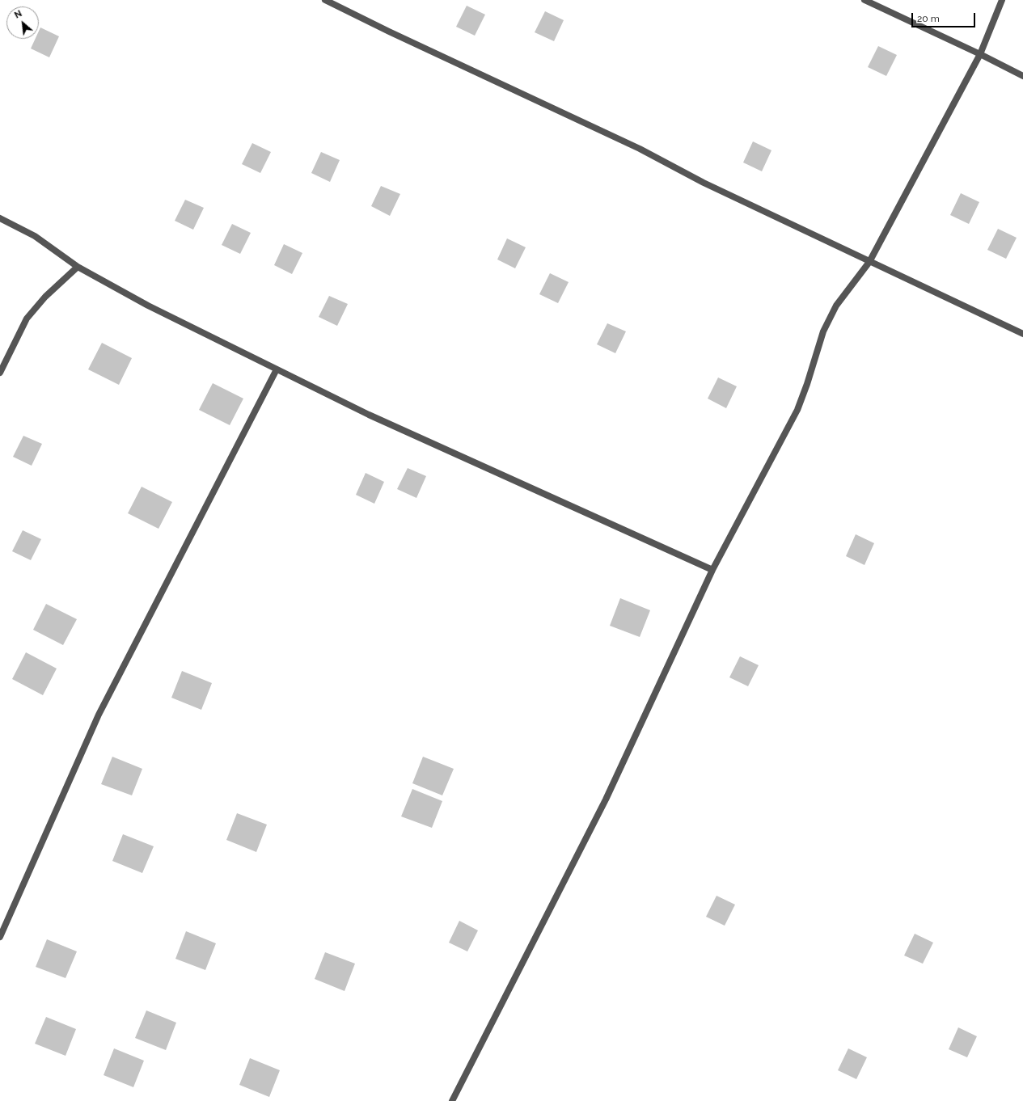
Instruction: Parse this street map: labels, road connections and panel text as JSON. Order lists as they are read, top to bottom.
{
  "scale_bar": "20 m",
  "north": "top left"
}
